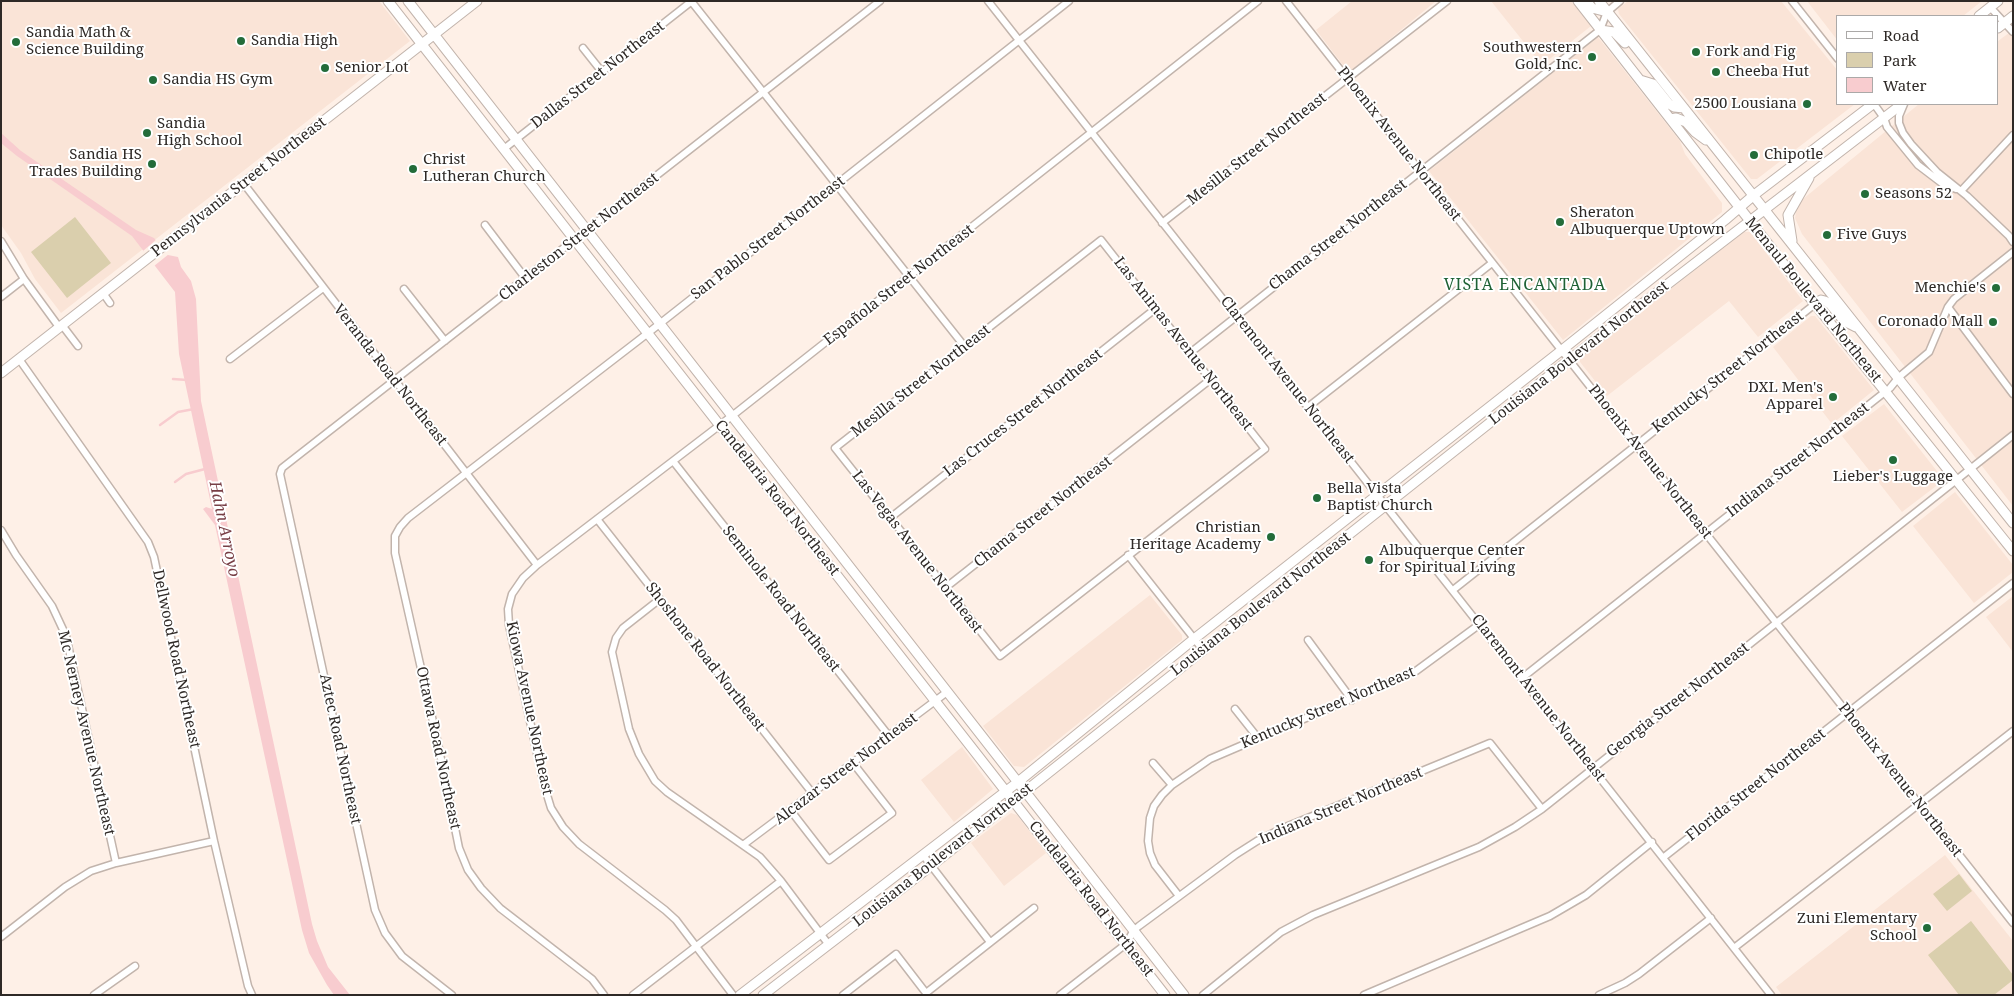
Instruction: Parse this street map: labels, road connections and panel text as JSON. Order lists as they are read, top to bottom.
{
  "streets": {
    "main road": [
      "Pennsylvania Street Northeast",
      "Menaul Boulevard Northeast",
      "Louisiana Boulevard Northeast",
      "Candelaria Road Northeast"
    ],
    "street": [
      "Dallas Street Northeast",
      "Phoenix Avenue Northeast",
      "Mesilla Street Northeast",
      "Chama Street Northeast",
      "Charleston Street Northeast",
      "San Pablo Street Northeast",
      "Española Street Northeast",
      "Las Animas Avenue Northeast",
      "Kentucky Street Northeast",
      "Veranda Road Northeast",
      "Claremont Avenue Northeast",
      "Las Cruces Street Northeast",
      "Indiana Street Northeast",
      "Las Vegas Avenue Northeast",
      "Seminole Road Northeast",
      "Shoshone Road Northeast",
      "Dellwood Road Northeast",
      "Georgia Street Northeast",
      "Kiowa Avenue Northeast",
      "Mc Nerney Avenue Northeast",
      "Ottawa Road Northeast",
      "Aztec Road Northeast",
      "Alcazar Street Northeast",
      "Florida Street Northeast"
    ]
  },
  "crossings": [
    ["Dallas Street Northeast", "Candelaria Road Northeast"],
    ["Phoenix Avenue Northeast", "Mesilla Street Northeast"],
    ["Phoenix Avenue Northeast", "Chama Street Northeast"],
    ["Phoenix Avenue Northeast", "Louisiana Boulevard Northeast"],
    ["Phoenix Avenue Northeast", "Kentucky Street Northeast"],
    ["Phoenix Avenue Northeast", "Indiana Street Northeast"],
    ["Phoenix Avenue Northeast", "Georgia Street Northeast"],
    ["Phoenix Avenue Northeast", "Florida Street Northeast"],
    ["Mesilla Street Northeast", "Las Animas Avenue Northeast"],
    ["Mesilla Street Northeast", "Claremont Avenue Northeast"],
    ["Mesilla Street Northeast", "Las Vegas Avenue Northeast"],
    ["Pennsylvania Street Northeast", "Veranda Road Northeast"],
    ["Pennsylvania Street Northeast", "Candelaria Road Northeast"],
    ["Pennsylvania Street Northeast", "Dellwood Road Northeast"],
    ["Chama Street Northeast", "Menaul Boulevard Northeast"],
    ["Chama Street Northeast", "Las Animas Avenue Northeast"],
    ["Chama Street Northeast", "Claremont Avenue Northeast"],
    ["Chama Street Northeast", "Las Vegas Avenue Northeast"],
    ["Charleston Street Northeast", "Veranda Road Northeast"],
    ["Charleston Street Northeast", "Candelaria Road Northeast"],
    ["Charleston Street Northeast", "Aztec Road Northeast"],
    ["San Pablo Street Northeast", "Veranda Road Northeast"],
    ["San Pablo Street Northeast", "Claremont Avenue Northeast"],
    ["San Pablo Street Northeast", "Candelaria Road Northeast"],
    ["San Pablo Street Northeast", "Ottawa Road Northeast"],
    ["Española Street Northeast", "Veranda Road Northeast"],
    ["Española Street Northeast", "Claremont Avenue Northeast"],
    ["Española Street Northeast", "Candelaria Road Northeast"],
    ["Española Street Northeast", "Seminole Road Northeast"],
    ["Española Street Northeast", "Shoshone Road Northeast"],
    ["Española Street Northeast", "Kiowa Avenue Northeast"],
    ["Menaul Boulevard Northeast", "Louisiana Boulevard Northeast"],
    ["Menaul Boulevard Northeast", "Kentucky Street Northeast"],
    ["Menaul Boulevard Northeast", "Indiana Street Northeast"],
    ["Menaul Boulevard Northeast", "Georgia Street Northeast"],
    ["Las Animas Avenue Northeast", "Las Cruces Street Northeast"],
    ["Las Animas Avenue Northeast", "Las Vegas Avenue Northeast"],
    ["Louisiana Boulevard Northeast", "Claremont Avenue Northeast"],
    ["Louisiana Boulevard Northeast", "Candelaria Road Northeast"],
    ["Kentucky Street Northeast", "Claremont Avenue Northeast"],
    ["Kentucky Street Northeast", "Indiana Street Northeast"],
    ["Veranda Road Northeast", "Kiowa Avenue Northeast"],
    ["Veranda Road Northeast", "Ottawa Road Northeast"],
    ["Claremont Avenue Northeast", "Indiana Street Northeast"],
    ["Claremont Avenue Northeast", "Georgia Street Northeast"],
    ["Claremont Avenue Northeast", "Florida Street Northeast"],
    ["Las Cruces Street Northeast", "Las Vegas Avenue Northeast"],
    ["Indiana Street Northeast", "Candelaria Road Northeast"],
    ["Indiana Street Northeast", "Georgia Street Northeast"],
    ["Candelaria Road Northeast", "Alcazar Street Northeast"],
    ["Seminole Road Northeast", "Alcazar Street Northeast"],
    ["Shoshone Road Northeast", "Alcazar Street Northeast"]
  ],
  "districts": ["VISTA ENCANTADA"],
  "water": ["Hahn Arroyo"],
  "places": [
    "Sandia High",
    "Sandia Math & Science Building",
    "Fork and Fig",
    "Southwestern Gold, Inc.",
    "Senior Lot",
    "Cheeba Hut",
    "Sandia HS Gym",
    "2500 Lousiana",
    "Sandia High School",
    "Chipotle",
    "Sandia HS Trades Building",
    "Christ Lutheran Church",
    "Seasons 52",
    "Sheraton Albuquerque Uptown",
    "Five Guys",
    "Menchie's",
    "Coronado Mall",
    "DXL Men's Apparel",
    "Lieber's Luggage",
    "Bella Vista Baptist Church",
    "Christian Heritage Academy",
    "Albuquerque Center for Spiritual Living",
    "Zuni Elementary School"
  ],
  "legend": ["Road", "Park", "Water"]
}
